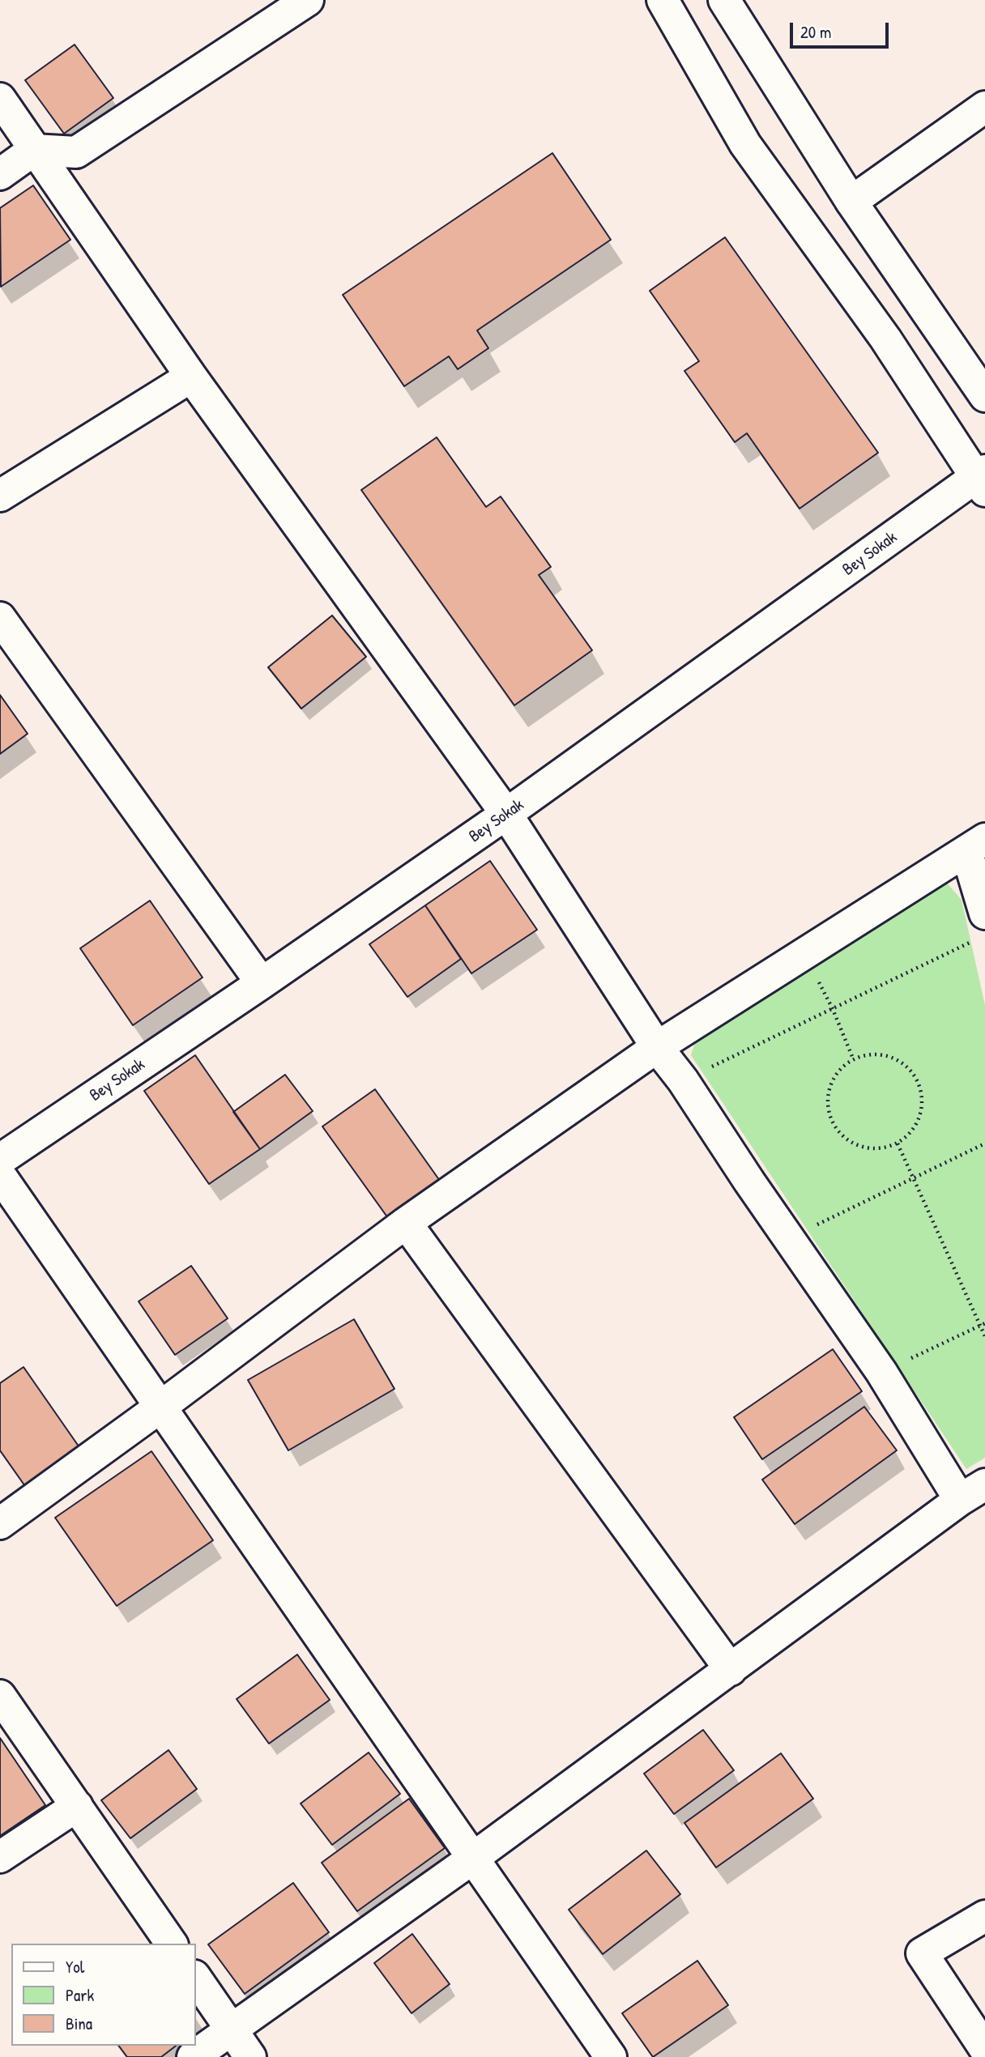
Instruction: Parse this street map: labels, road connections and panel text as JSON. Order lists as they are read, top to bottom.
{
  "streets": {
    "street": ["Bey Sokak"]
  },
  "legend": ["Yol", "Park", "Bina"],
  "scale_bar": "20 m"
}
